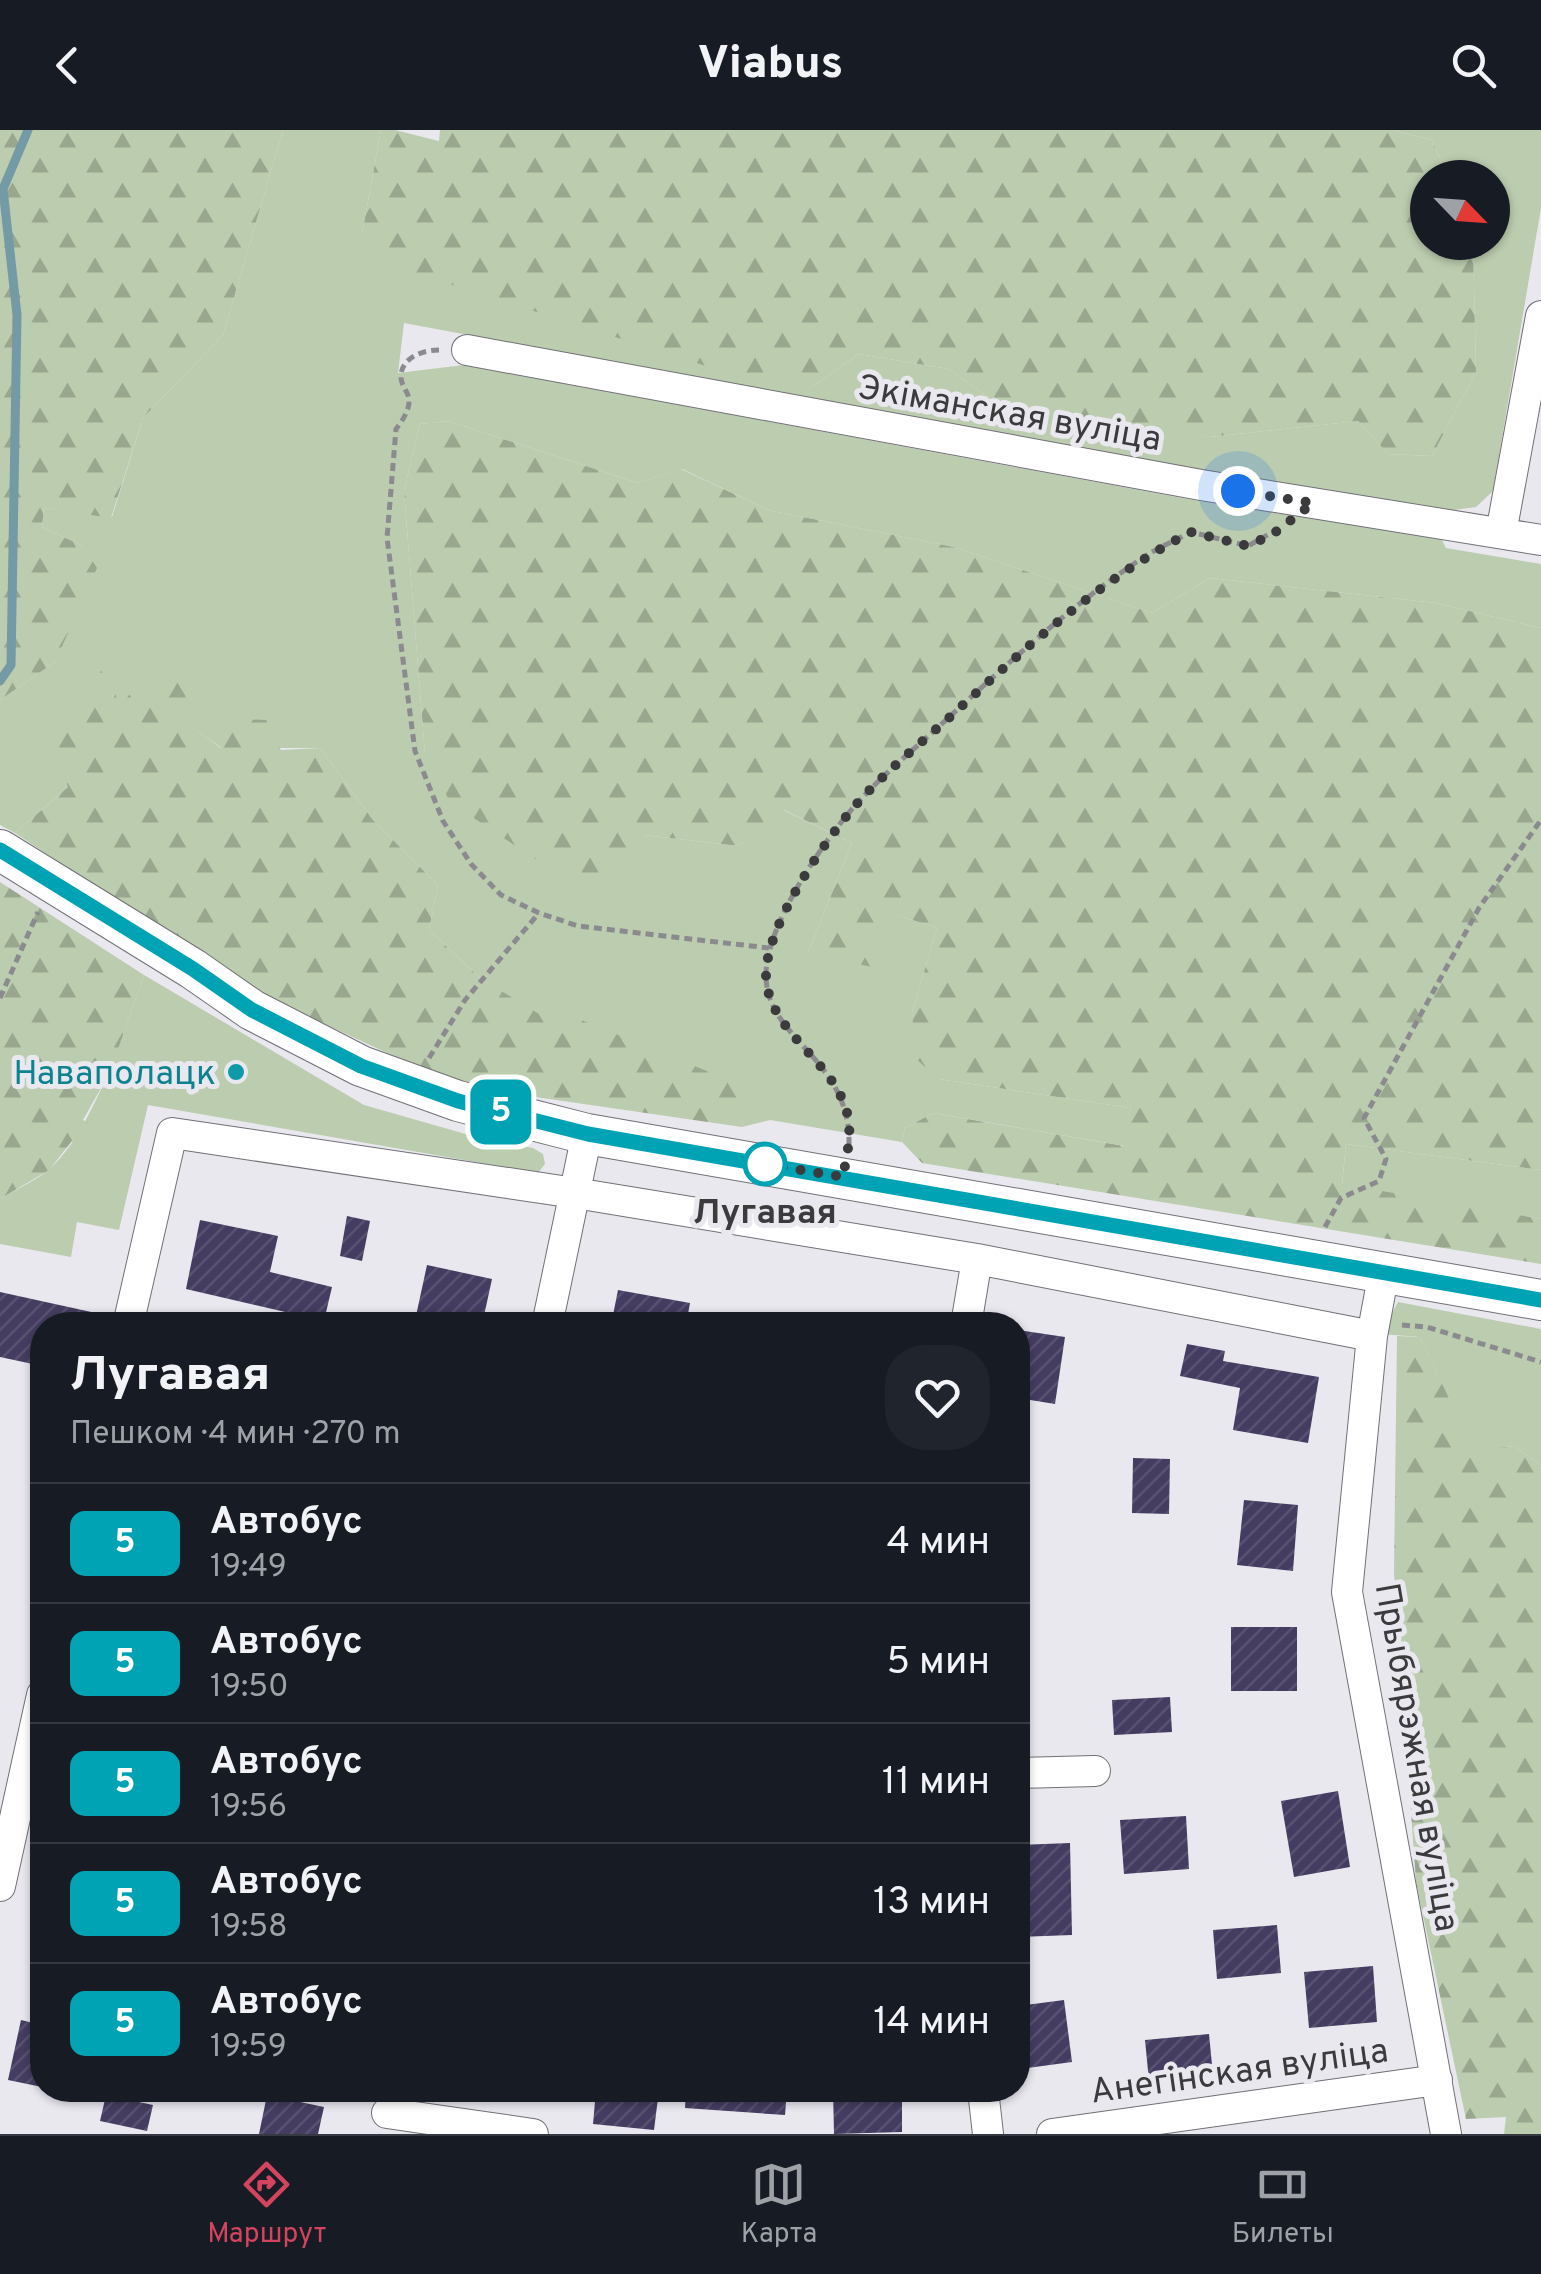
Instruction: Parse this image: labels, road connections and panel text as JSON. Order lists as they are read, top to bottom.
{
  "streets": {
    "street": ["Экіманская вуліца", "Прыбярэжная вуліца", "Анегінская вуліца"]
  },
  "crossings": [
    ["Прыбярэжная вуліца", "Анегінская вуліца"]
  ],
  "places": ["Наваполацк", "Лугавая"],
  "lines": ["bus line 5"],
  "north": "bottom right",
  "page": {
    "header": "Viabus",
    "on_map": "5",
    "heading": ["Лугавая", "Пешком · 4 мин · 270 m"],
    "list": [
      {
        "mark": "5",
        "name": "Автобус",
        "note": "19:49",
        "value": "4 мин"
      },
      {
        "mark": "5",
        "name": "Автобус",
        "note": "19:50",
        "value": "5 мин"
      },
      {
        "mark": "5",
        "name": "Автобус",
        "note": "19:56",
        "value": "11 мин"
      },
      {
        "mark": "5",
        "name": "Автобус",
        "note": "19:58",
        "value": "13 мин"
      },
      {
        "mark": "5",
        "name": "Автобус",
        "note": "19:59",
        "value": "14 мин"
      }
    ],
    "tabs": ["Маршрут", "Карта", "Билеты"]
  }
}
